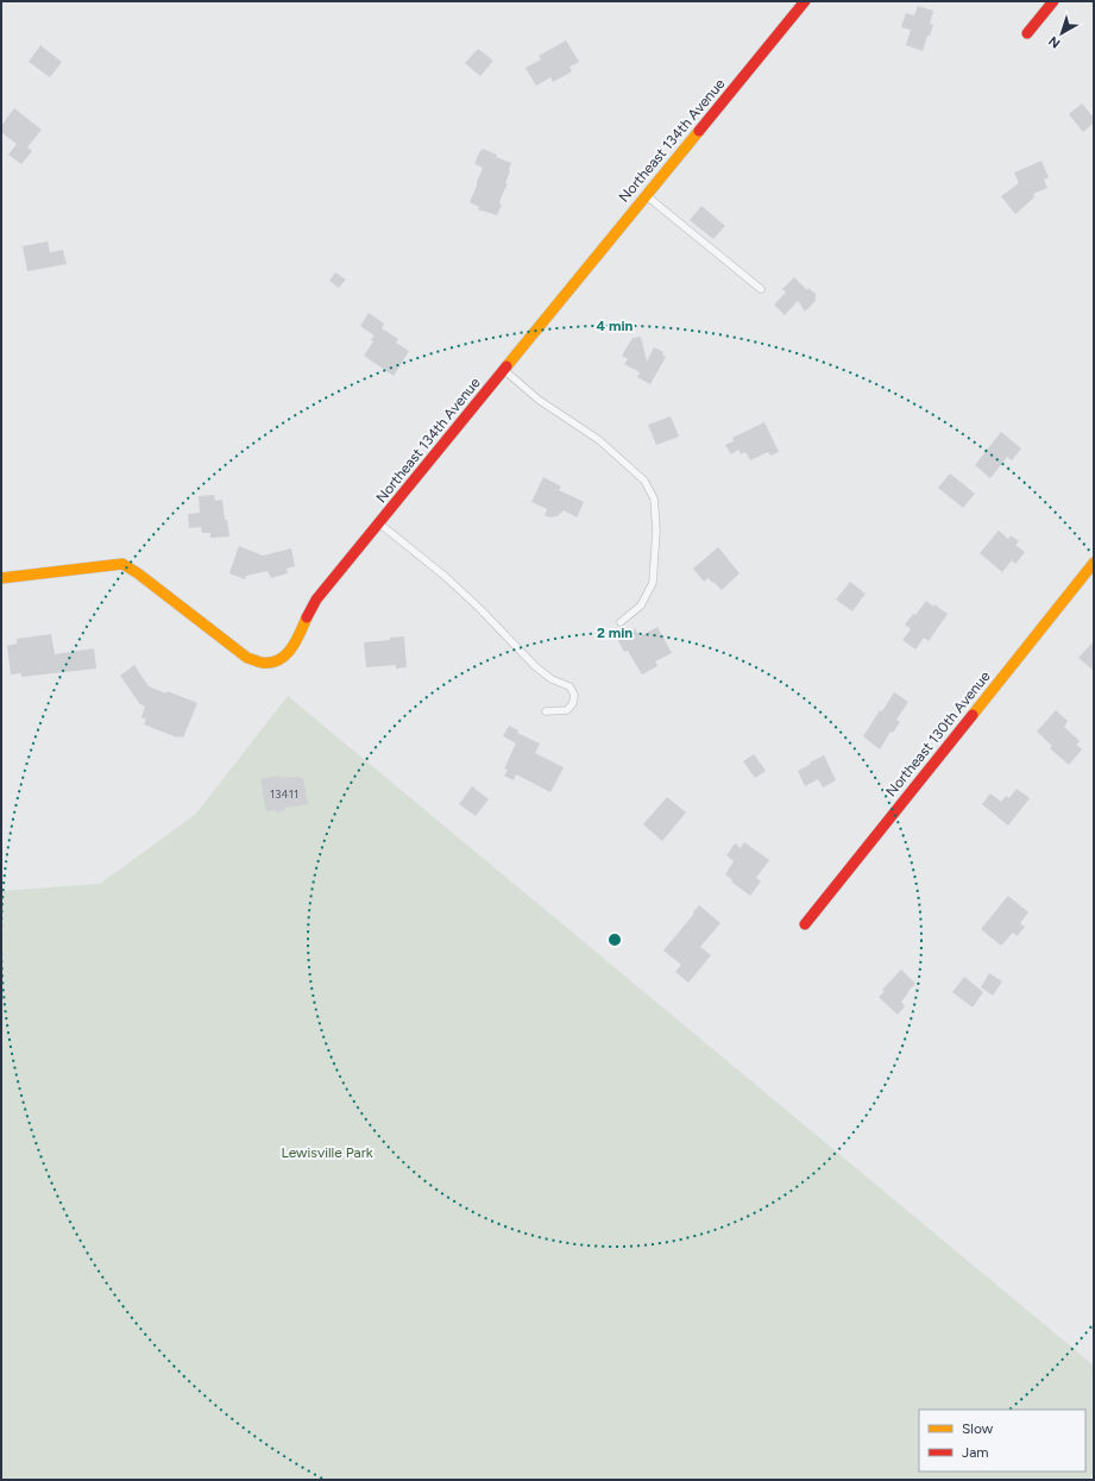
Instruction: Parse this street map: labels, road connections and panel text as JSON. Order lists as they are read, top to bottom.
{
  "streets": {
    "street": ["Northeast 134th Avenue", "Northeast 130th Avenue"]
  },
  "parks": ["Lewisville Park"],
  "house_numbers": ["13411"],
  "legend": ["Slow", "Jam"],
  "north": "bottom left",
  "rings": ["4 min", "2 min"]
}
